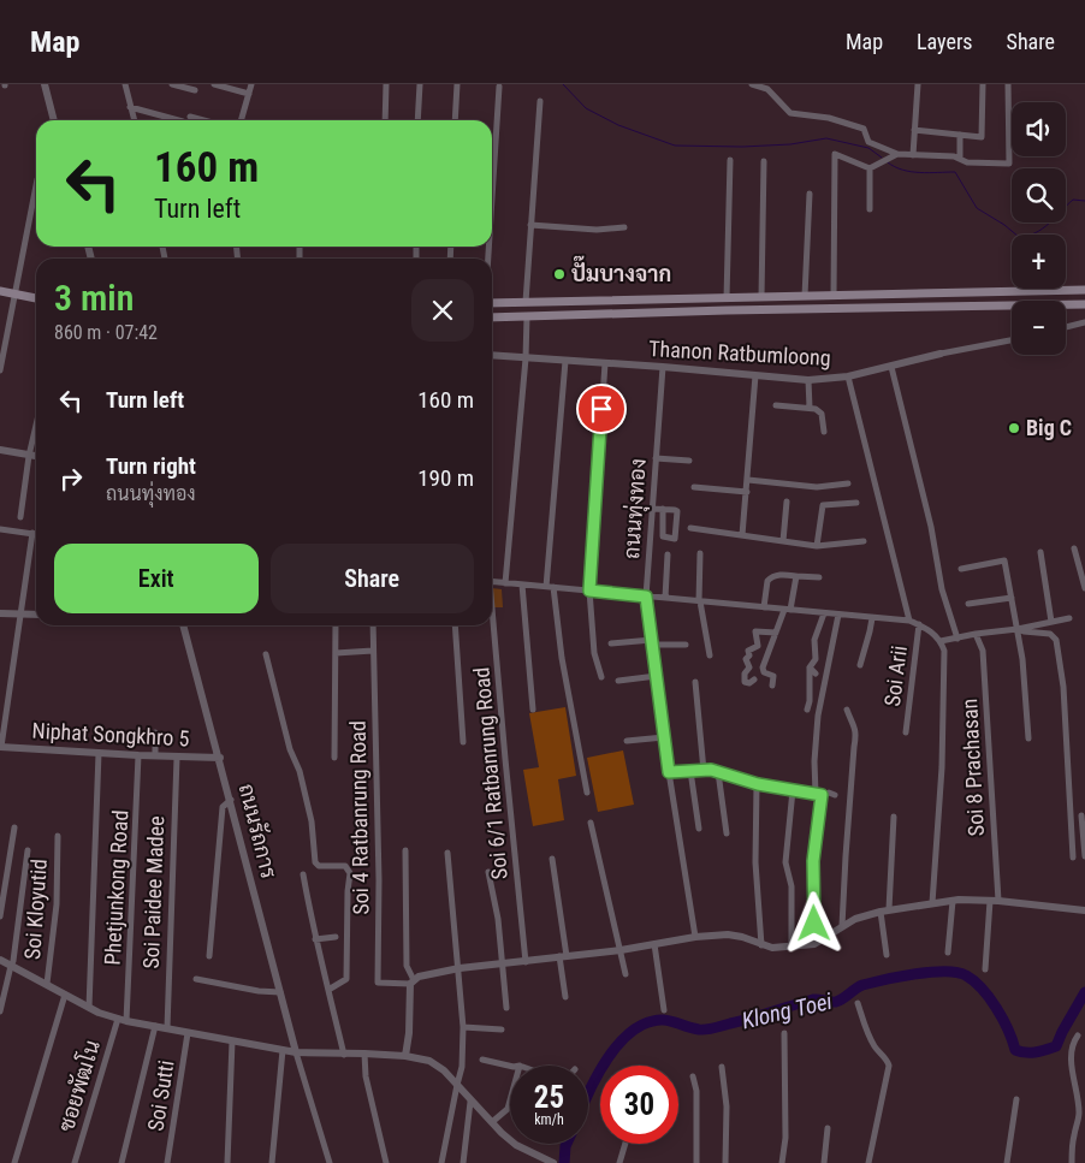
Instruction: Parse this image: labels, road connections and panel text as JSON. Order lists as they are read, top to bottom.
{
  "streets": {
    "street": [
      "Thanon Ratbumloong",
      "ถนนทุ่งทอง",
      "Soi Arii",
      "Niphat Songkhro 5",
      "Soi 8 Prachasan",
      "Soi 6/1 Ratbanrung Road",
      "Soi 4 Ratbanrung Road",
      "ถนนรัถการ",
      "Phetjunkong Road",
      "Soi Paidee Madee",
      "Soi Kloyutid",
      "ซอยพัฒโน",
      "Soi Sutti"
    ]
  },
  "crossings": [
    ["Thanon Ratbumloong", "ถนนทุ่งทอง"],
    ["Niphat Songkhro 5", "ถนนรัถการ"],
    ["Niphat Songkhro 5", "Phetjunkong Road"],
    ["Niphat Songkhro 5", "Soi Paidee Madee"]
  ],
  "water": ["Klong Toei"],
  "places": ["ปั๊มบางจาก", "Big C"],
  "page": {
    "header": "Map",
    "nav": ["Map", "Layers", "Share"],
    "map_buttons": ["+", "−"],
    "turn": ["160 m", "Turn left"],
    "heading": ["3 min", "860 m · 07:42"],
    "list": [
      {
        "name": "Turn left",
        "value": "160 m"
      },
      {
        "name": "Turn right",
        "note": "ถนนทุ่งทอง",
        "value": "190 m"
      }
    ],
    "buttons": ["Exit", "Share"],
    "speed": "25 km/h",
    "limit": "30"
  }
}
